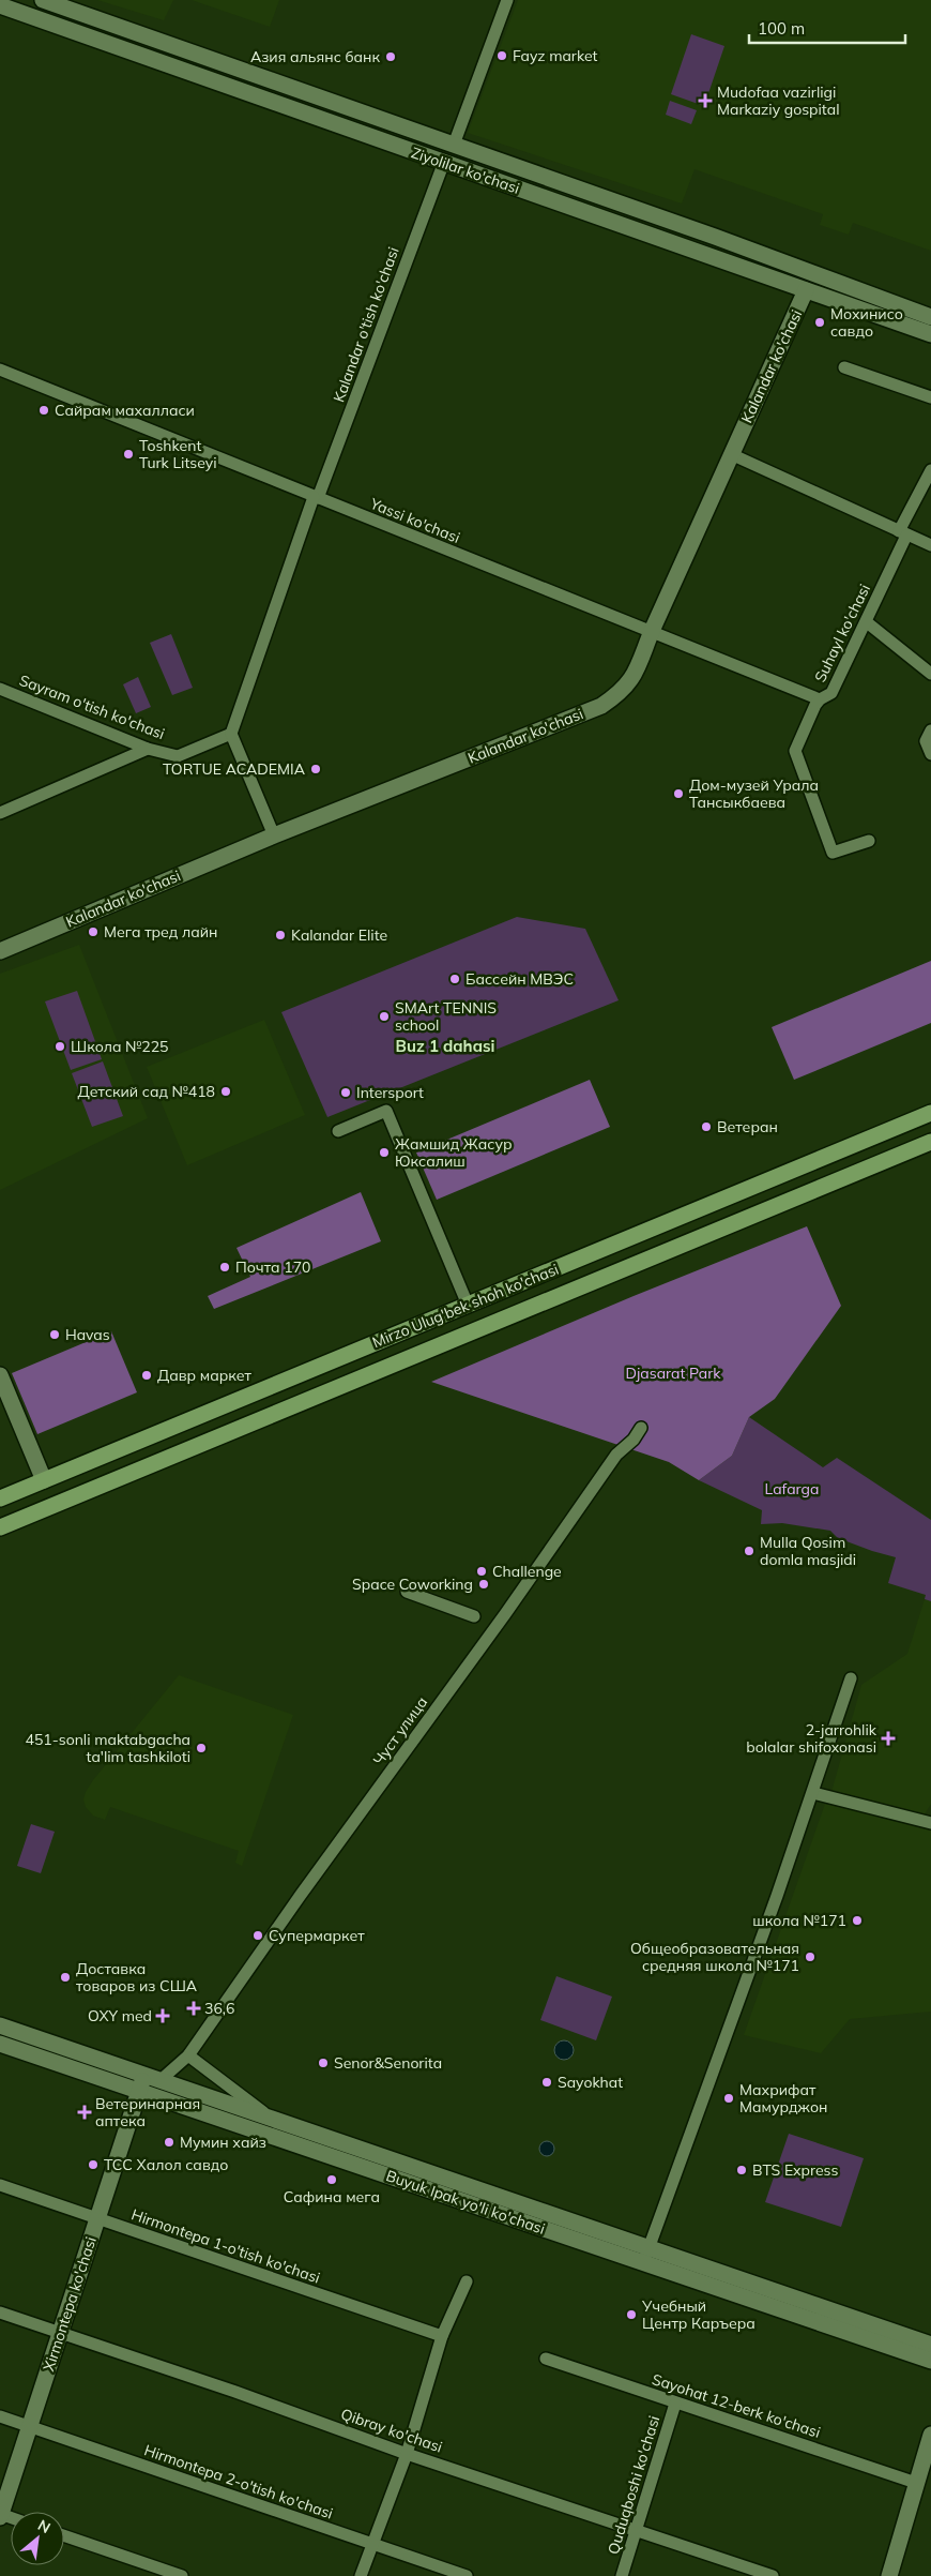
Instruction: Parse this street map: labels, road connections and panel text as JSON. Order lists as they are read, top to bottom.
{
  "streets": {
    "main road": [
      "Ziyolilar ko'chasi",
      "Kalandar ko'chasi",
      "Mirzo Ulug'bek shoh ko'chasi",
      "Buyuk Ipak yo'li ko'chasi",
      "Xirmontepa ko'chasi"
    ],
    "street": [
      "Kalandar o'tish ko'chasi",
      "Yassi ko'chasi",
      "Suhayl ko'chasi",
      "Sayram o'tish ko'chasi",
      "Чуст улица",
      "Hirmontepa 1-o'tish ko'chasi",
      "Sayohat 12-berk ko'chasi",
      "Qibray ko'chasi",
      "Hirmontepa 2-o'tish ko'chasi",
      "Quduqboshi ko'chasi"
    ]
  },
  "crossings": [
    ["Ziyolilar ko'chasi", "Kalandar o'tish ko'chasi"],
    ["Ziyolilar ko'chasi", "Kalandar ko'chasi"],
    ["Kalandar o'tish ko'chasi", "Yassi ko'chasi"],
    ["Kalandar o'tish ko'chasi", "Sayram o'tish ko'chasi"],
    ["Kalandar ko'chasi", "Yassi ko'chasi"],
    ["Yassi ko'chasi", "Suhayl ko'chasi"],
    ["Чуст улица", "Buyuk Ipak yo'li ko'chasi"],
    ["Buyuk Ipak yo'li ko'chasi", "Xirmontepa ko'chasi"],
    ["Hirmontepa 1-o'tish ko'chasi", "Xirmontepa ko'chasi"],
    ["Xirmontepa ko'chasi", "Qibray ko'chasi"],
    ["Xirmontepa ko'chasi", "Hirmontepa 2-o'tish ko'chasi"],
    ["Sayohat 12-berk ko'chasi", "Quduqboshi ko'chasi"],
    ["Qibray ko'chasi", "Quduqboshi ko'chasi"]
  ],
  "districts": ["Buz 1 dahasi"],
  "parks": ["Djasarat Park", "Lafarga"],
  "places": {
    "other": [
      "Fayz market",
      "Азия альянс банк",
      "Мохинисо савдо",
      "Сайрам махалласи",
      "Toshkent Turk Litseyi",
      "TORTUE ACADEMIA",
      "Дом-музей Урала Тансыкбаева",
      "Мега тред лайн",
      "Kalandar Elite",
      "Бассейн МВЭС",
      "SMArt TENNIS school",
      "Школа №225",
      "Детский сад №418",
      "Intersport",
      "Ветеран",
      "Жамшид Жасур Юксалиш",
      "Почта 170",
      "Havas",
      "Давр маркет",
      "Mulla Qosim domla masjidi",
      "Challenge",
      "Space Coworking",
      "451-sonli maktabgacha ta'lim tashkiloti",
      "школа №171",
      "Супермаркет",
      "Общеобразовательная средняя школа №171",
      "Доставка товаров из США",
      "Senor&Senorita",
      "Sayokhat",
      "Махрифат Мамурджон",
      "Мумин хайз",
      "ТСС Халол савдо",
      "BTS Express",
      "Сафина мега",
      "Учебный Центр Каръера"
    ],
    "health": [
      "Mudofaa vazirligi Markaziy gospital",
      "2-jarrohlik bolalar shifoxonasi",
      "36,6",
      "OXY med",
      "Ветеринарная аптека"
    ]
  },
  "scale_bar": "100 m",
  "north": "top right"
}
